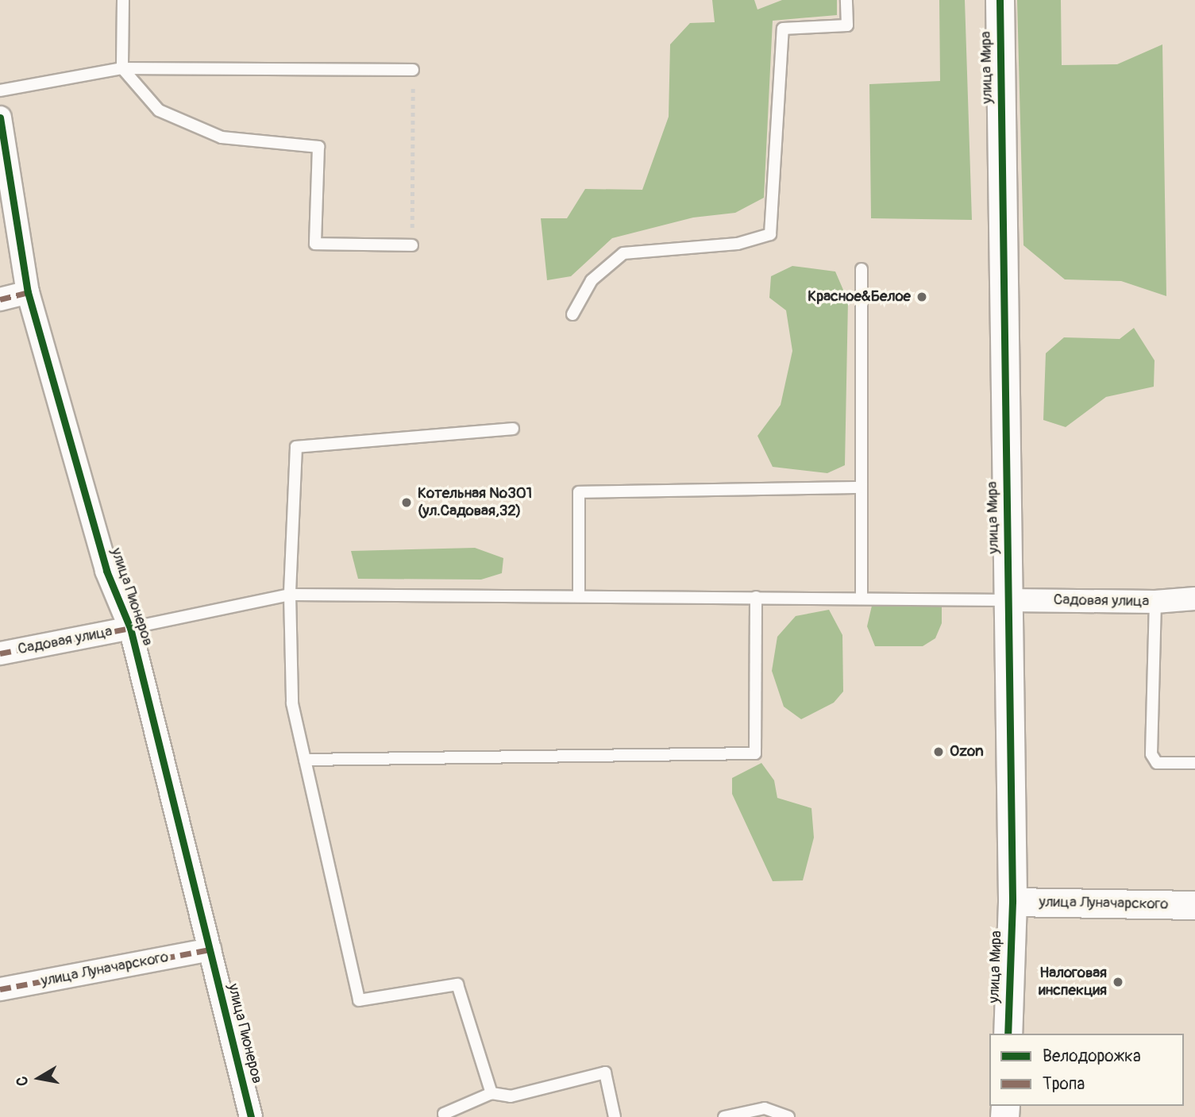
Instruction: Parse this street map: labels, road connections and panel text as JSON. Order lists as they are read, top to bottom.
{
  "streets": {
    "street": [
      "улица Мира",
      "улица Пионеров",
      "Садовая улица",
      "улица Луначарского"
    ]
  },
  "crossings": [
    ["улица Мира", "Садовая улица"],
    ["улица Мира", "улица Луначарского"],
    ["улица Пионеров", "Садовая улица"],
    ["улица Пионеров", "улица Луначарского"]
  ],
  "places": [
    "Красное&Белое",
    "Котельная №301 (ул.Садовая,32)",
    "Ozon",
    "Налоговая инспекция"
  ],
  "legend": ["Велодорожка", "Тропа"],
  "north": "left"
}
